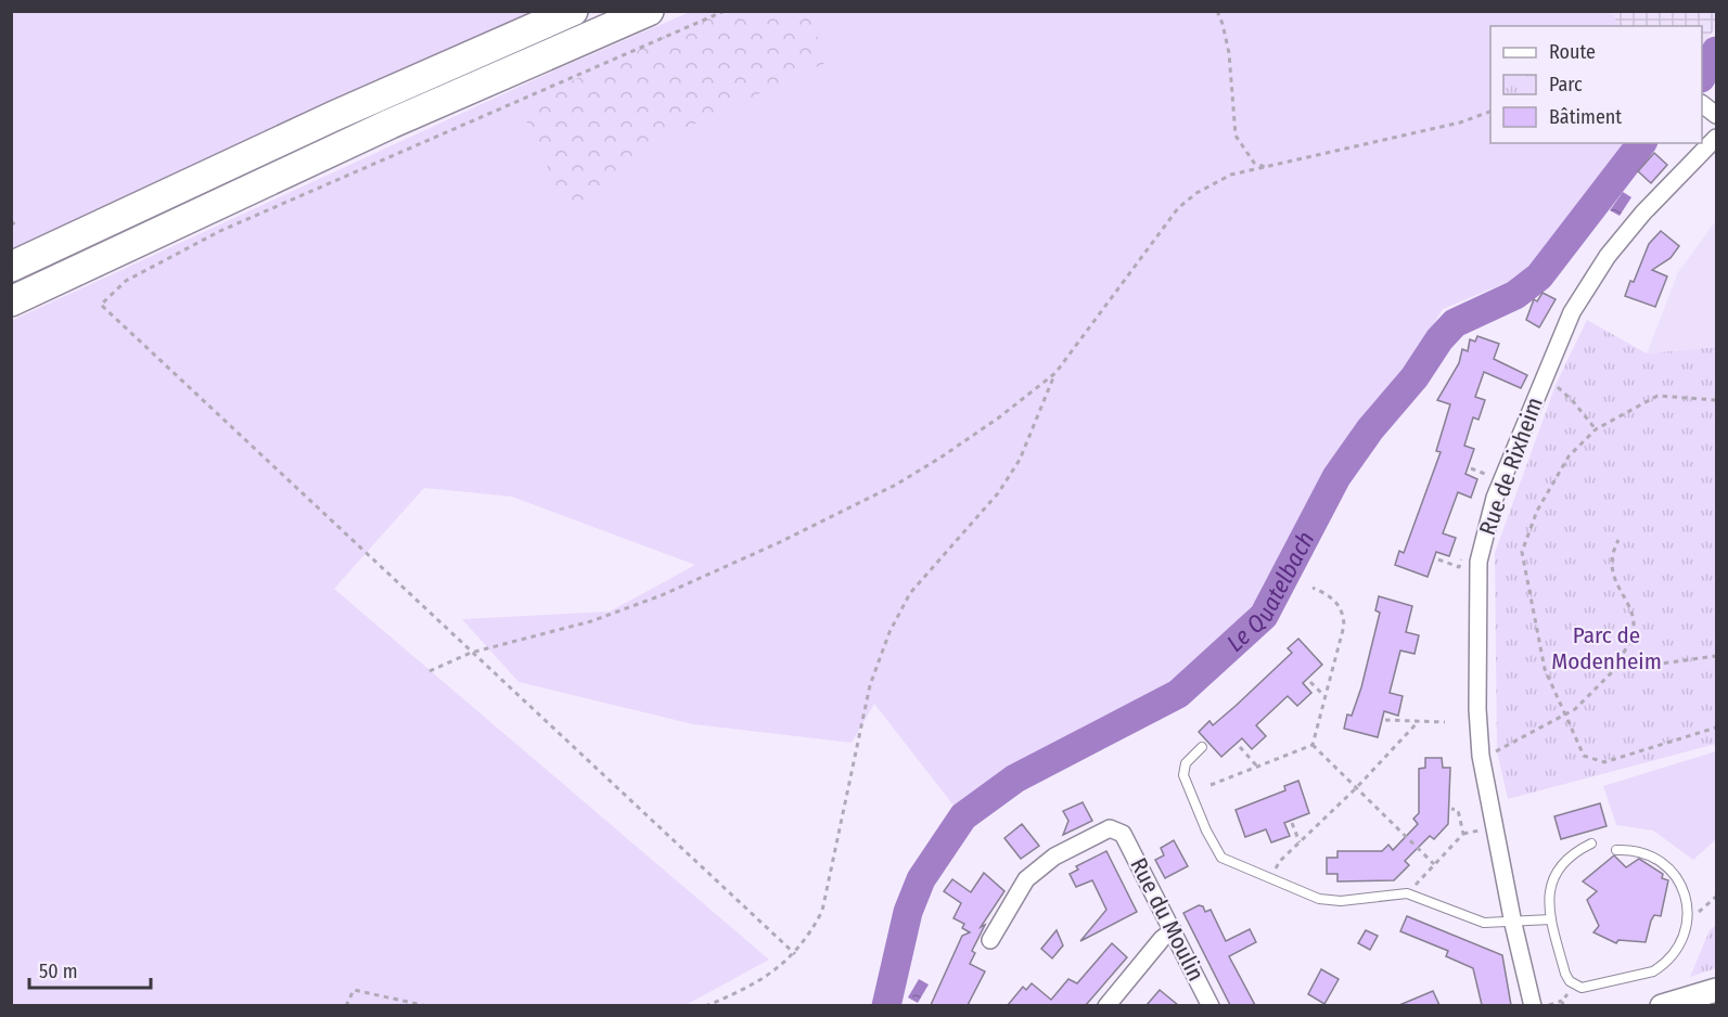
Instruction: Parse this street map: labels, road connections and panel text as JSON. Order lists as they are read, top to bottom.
{
  "streets": {
    "street": ["Rue de Rixheim", "Rue du Moulin"]
  },
  "water": ["Le Quatelbach"],
  "parks": ["Parc de Modenheim"],
  "legend": ["Route", "Parc", "Bâtiment"],
  "scale_bar": "50 m"
}
